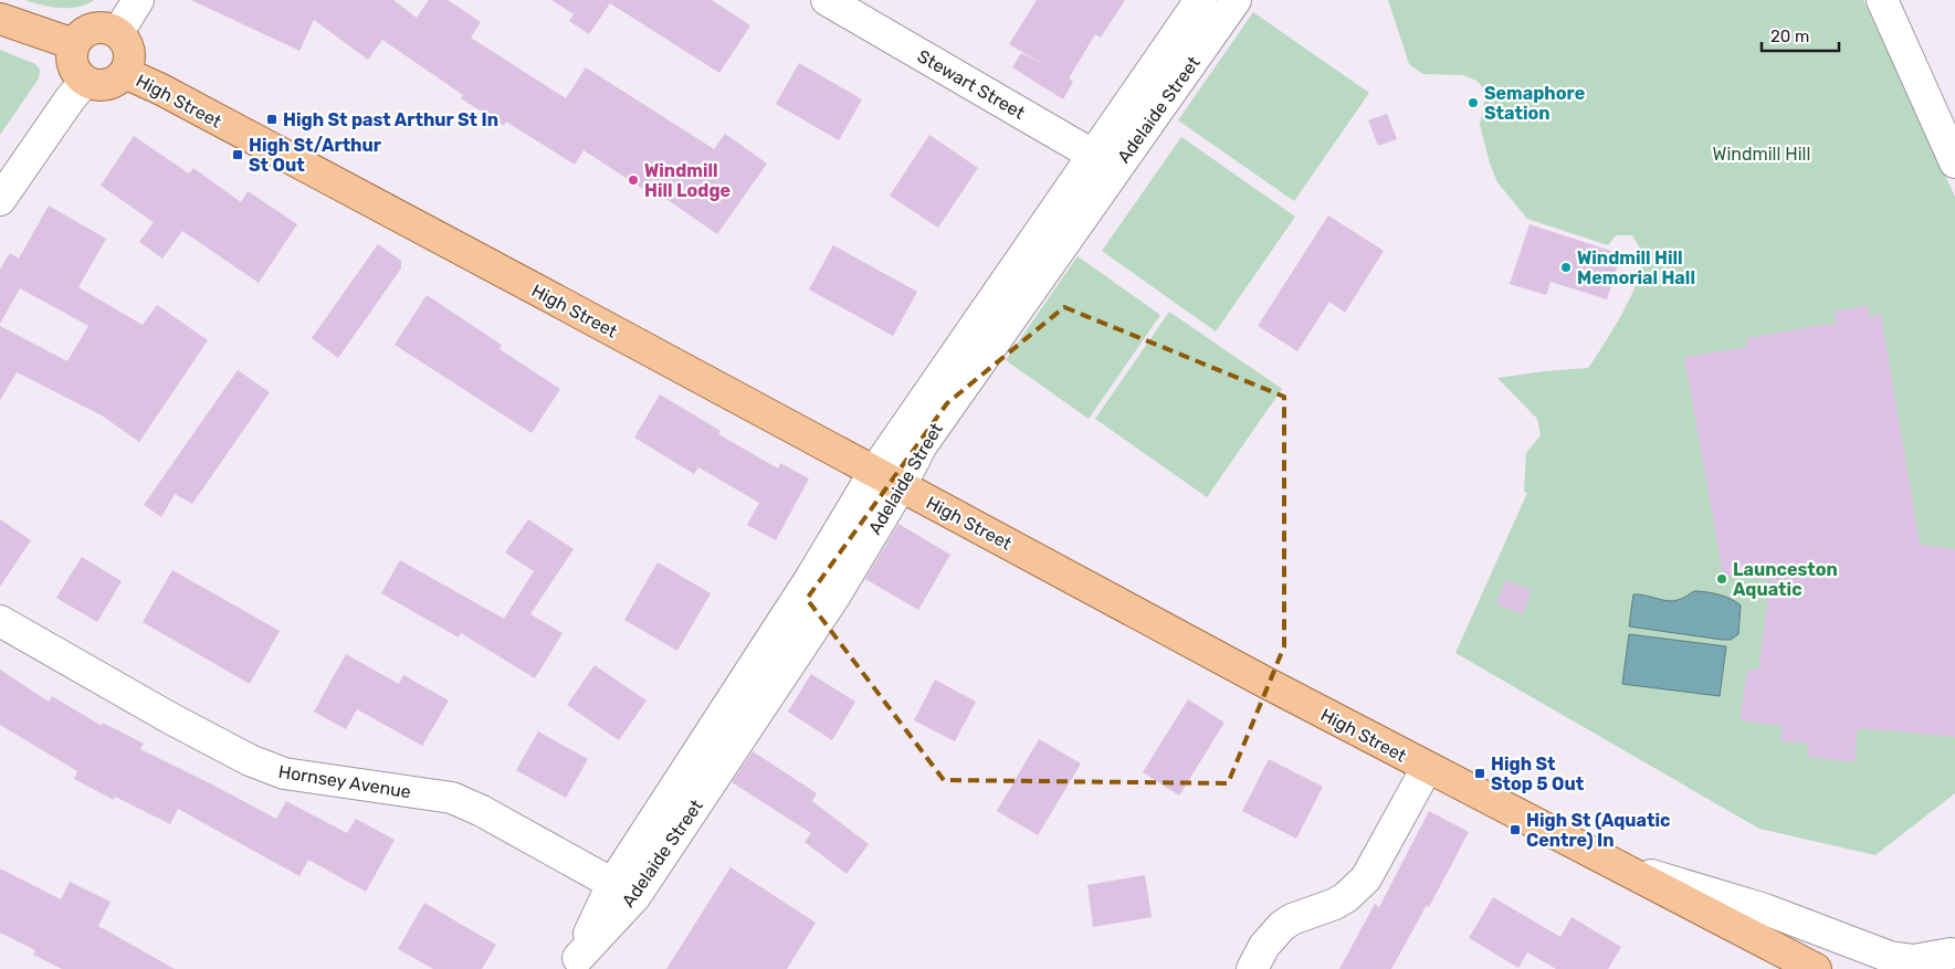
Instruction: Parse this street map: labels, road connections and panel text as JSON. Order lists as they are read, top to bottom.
{
  "streets": {
    "main road": ["High Street"],
    "street": ["Stewart Street", "Adelaide Street", "Hornsey Avenue"]
  },
  "crossings": [
    ["Stewart Street", "Adelaide Street"],
    ["High Street", "Adelaide Street"],
    ["Adelaide Street", "Hornsey Avenue"]
  ],
  "parks": ["Windmill Hill"],
  "places": {
    "other": [
      "Semaphore Station",
      "Windmill Hill Lodge",
      "Windmill Hill Memorial Hall",
      "Launceston Aquatic"
    ],
    "transit": [
      "High St past Arthur St In",
      "High St/Arthur St Out",
      "High St Stop 5 Out",
      "High St (Aquatic Centre) In"
    ]
  },
  "scale_bar": "20 m"
}
